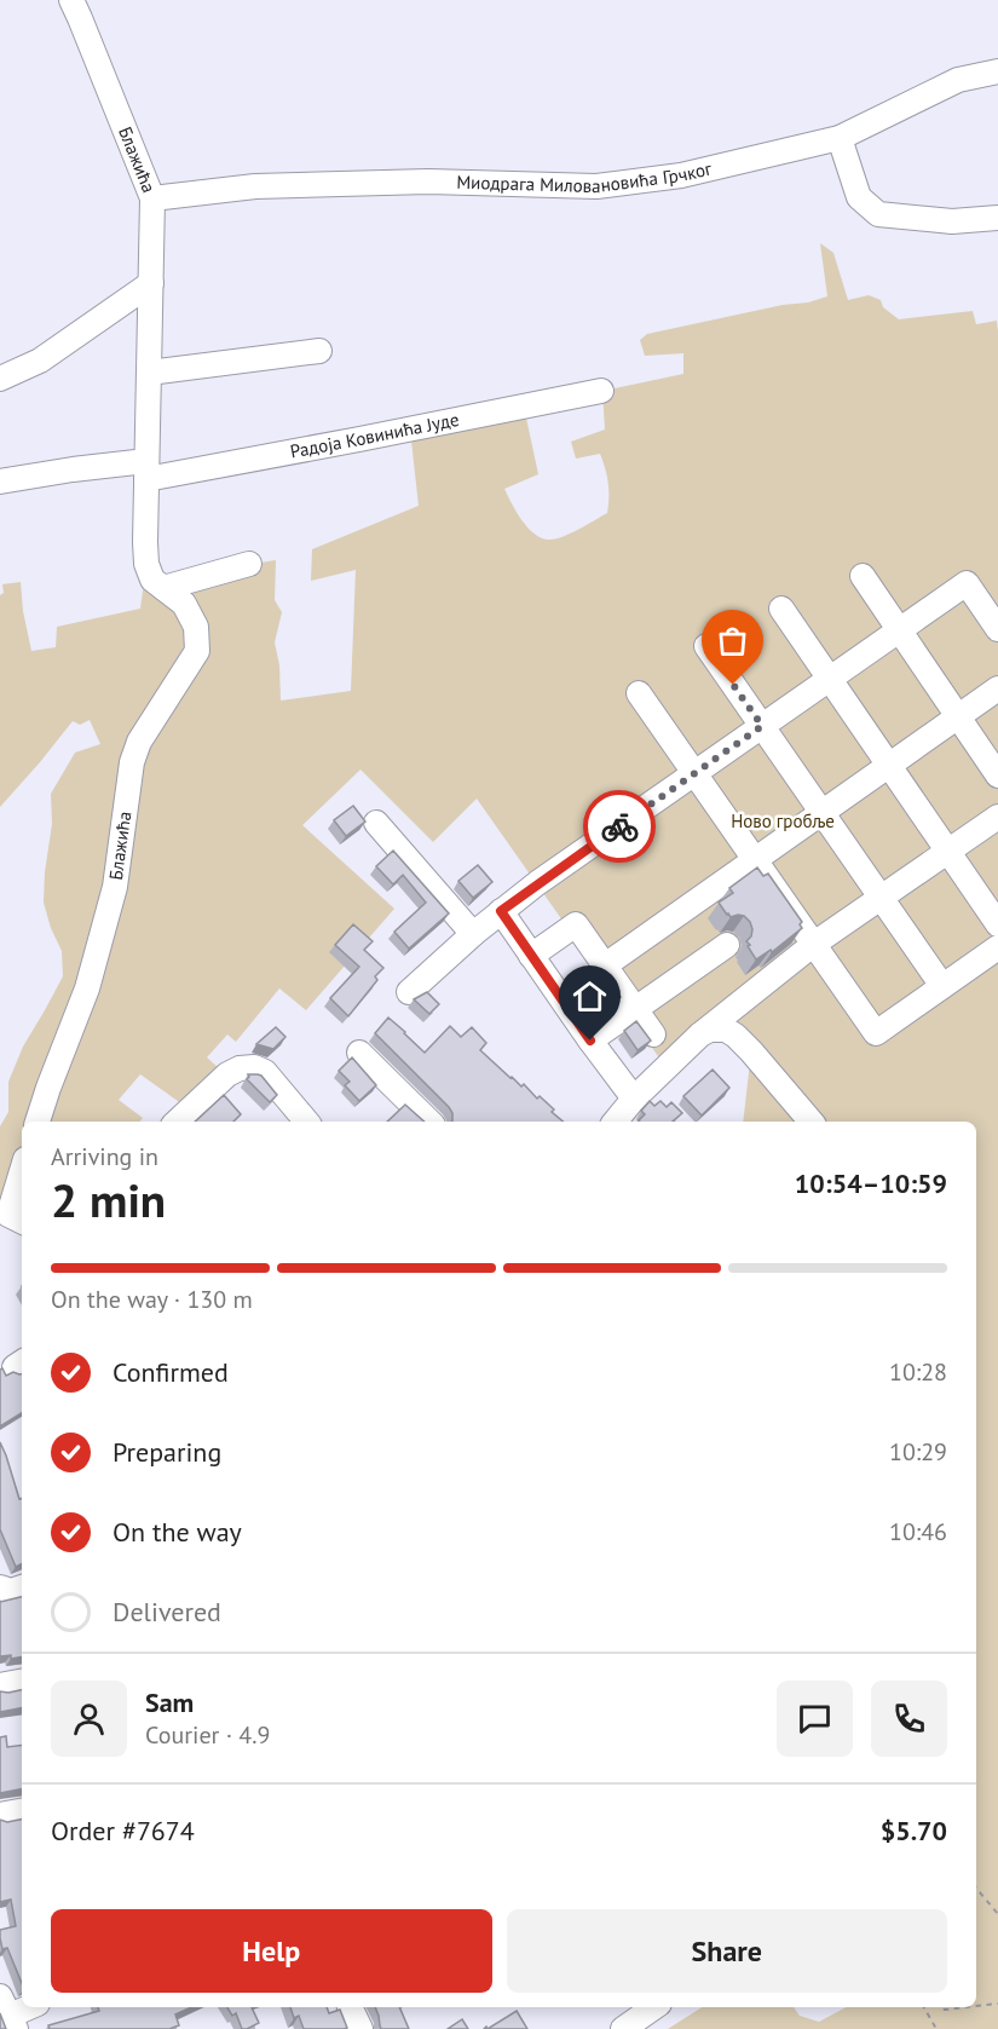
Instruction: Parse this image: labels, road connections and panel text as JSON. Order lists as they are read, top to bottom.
{
  "streets": {
    "street": ["Блажића", "Миодрага Миловановића Грчког", "Радоја Ковинића Јуде"]
  },
  "crossings": [
    ["Блажића", "Миодрага Миловановића Грчког"],
    ["Блажића", "Радоја Ковинића Јуде"]
  ],
  "parks": ["Ново гробље"],
  "page": {
    "heading": ["2 min", "Arriving in", "10:54–10:59"],
    "panel": [
      "Sam",
      "Courier · 4.9",
      "Order #7674",
      "$5.70"
    ],
    "bar": "On the way · 130 m",
    "list": [
      ["Confirmed", "10:28"],
      ["Preparing", "10:29"],
      ["On the way", "10:46"],
      "Delivered"
    ],
    "buttons": ["Help", "Share"]
  }
}
